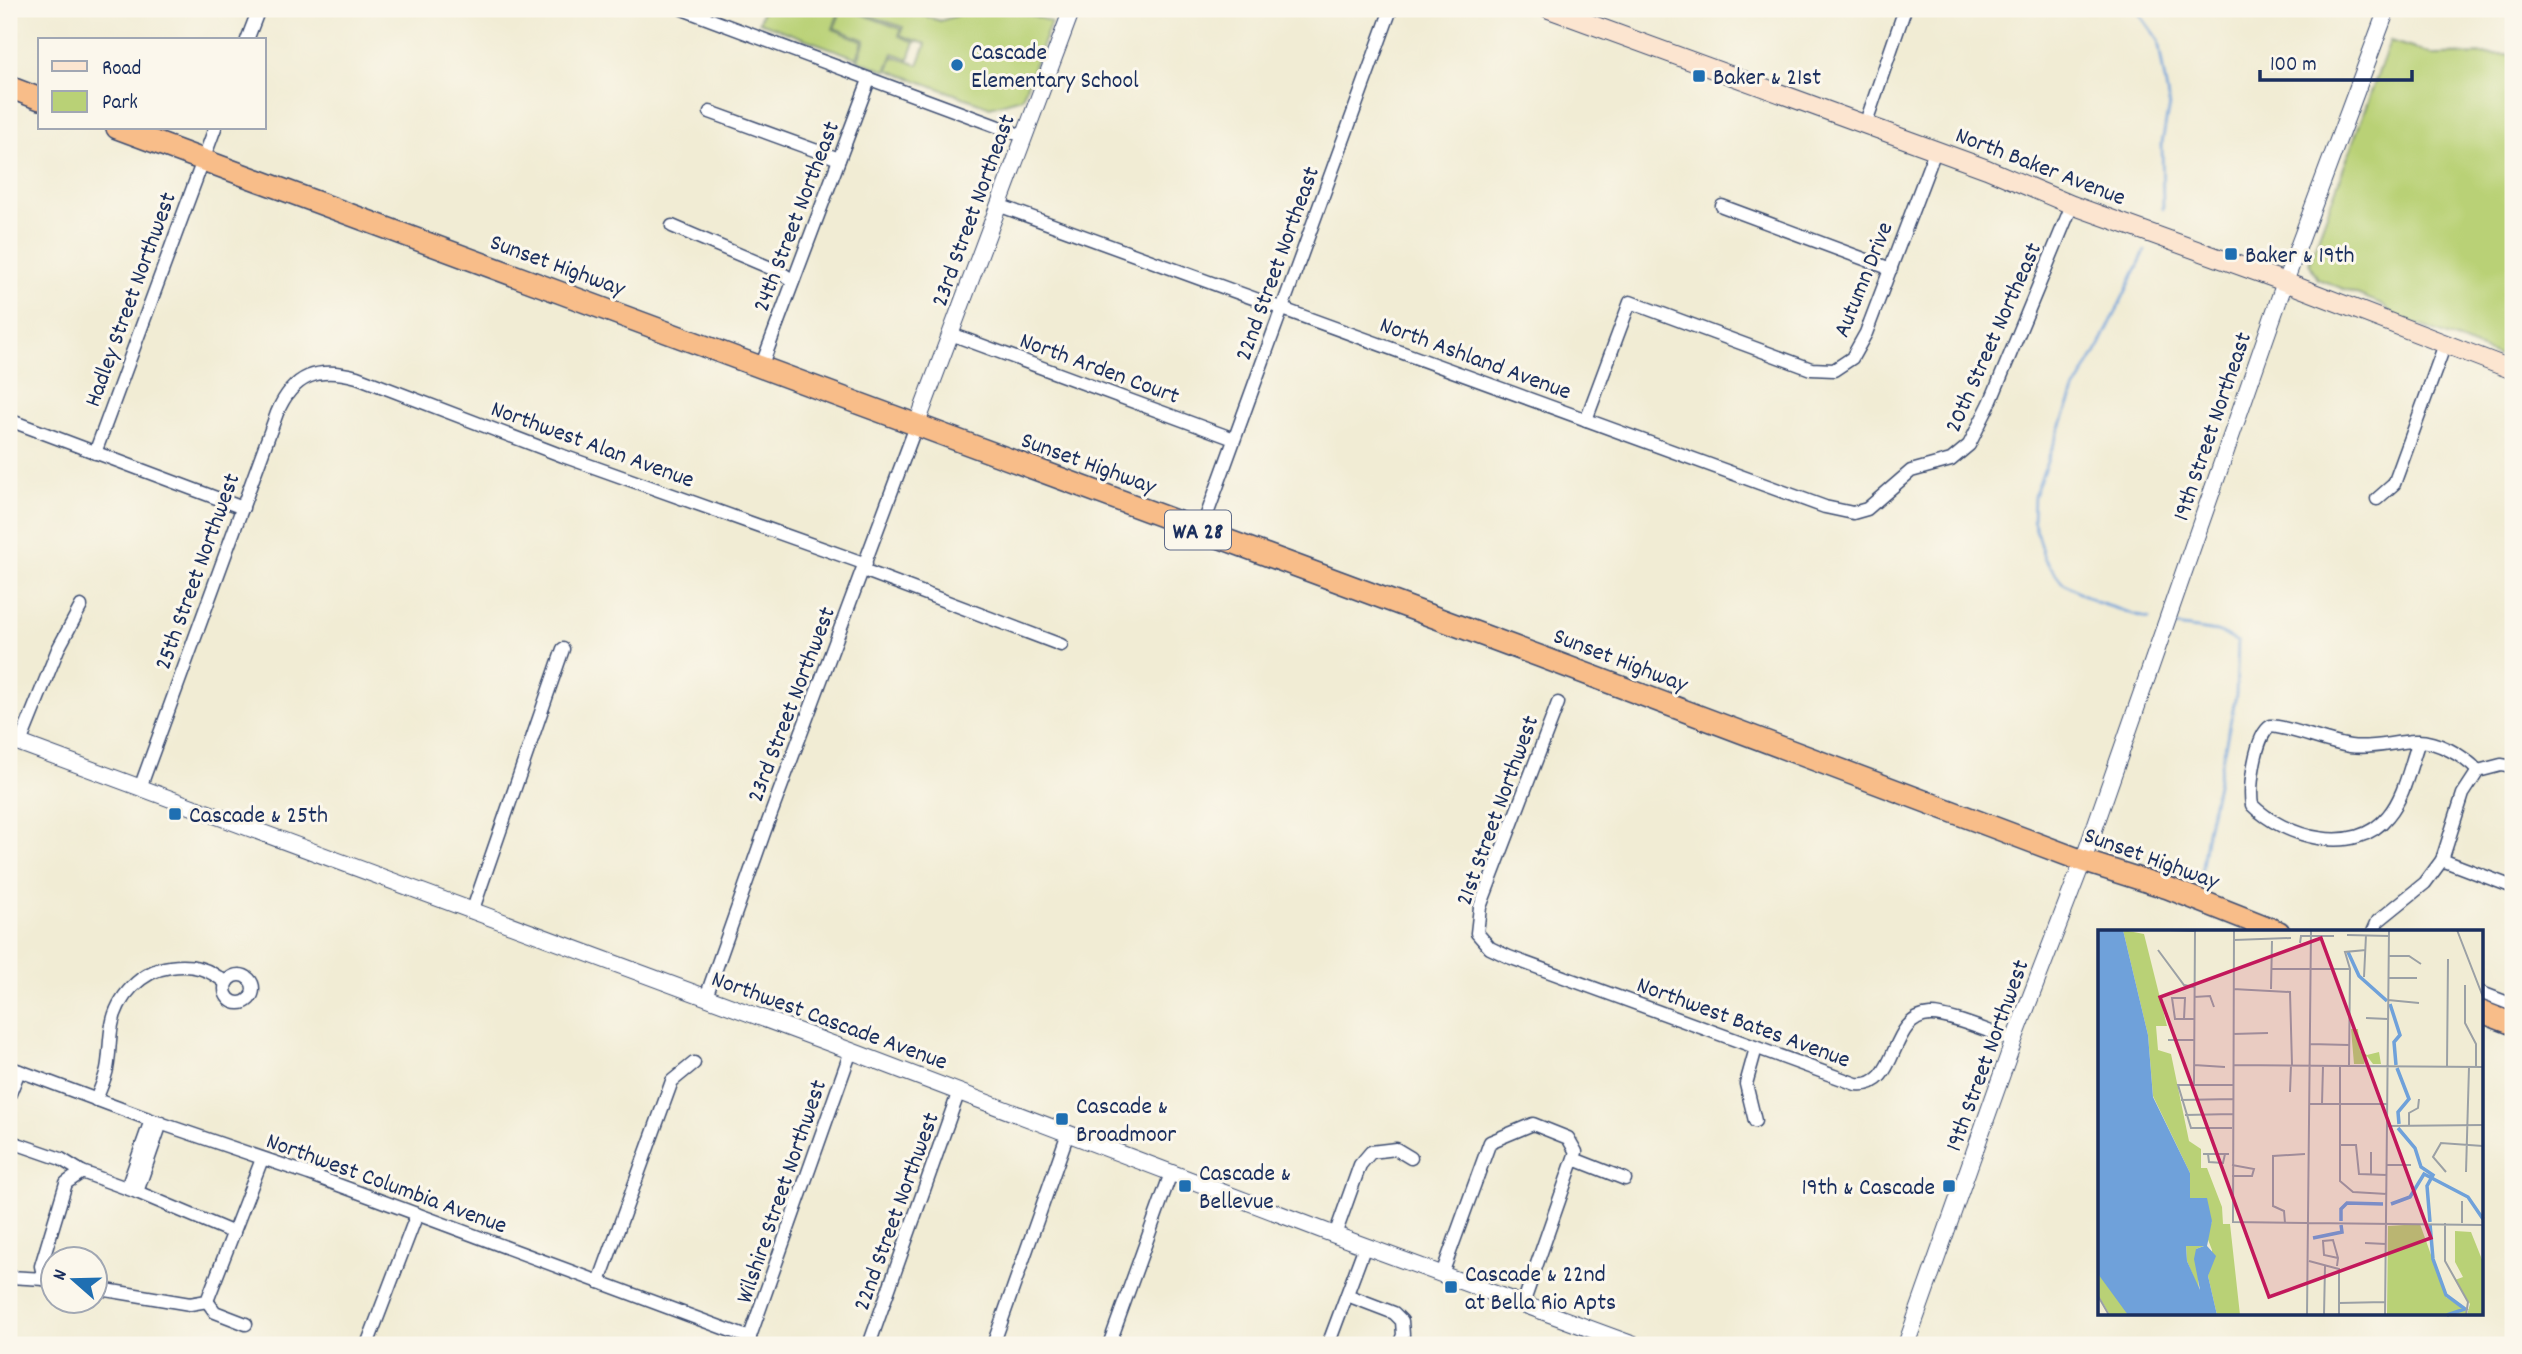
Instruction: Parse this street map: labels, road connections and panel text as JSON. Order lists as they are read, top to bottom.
{
  "streets": {
    "highway": ["Sunset Highway", "WA 28"],
    "main road": ["North Baker Avenue"],
    "street": [
      "23rd Street Northeast",
      "24th Street Northeast",
      "22nd Street Northeast",
      "Autumn Drive",
      "Hadley Street Northwest",
      "20th Street Northeast",
      "North Ashland Avenue",
      "North Arden Court",
      "19th Street Northeast",
      "Northwest Alan Avenue",
      "25th Street Northwest",
      "23rd Street Northwest",
      "21st Street Northwest",
      "Northwest Cascade Avenue",
      "Northwest Bates Avenue",
      "19th Street Northwest",
      "Northwest Columbia Avenue",
      "Wilshire Street Northwest",
      "22nd Street Northwest"
    ]
  },
  "crossings": [
    ["North Baker Avenue", "Autumn Drive"],
    ["North Baker Avenue", "20th Street Northeast"],
    ["North Baker Avenue", "19th Street Northeast"],
    ["23rd Street Northeast", "Sunset Highway"],
    ["23rd Street Northeast", "North Ashland Avenue"],
    ["23rd Street Northeast", "North Arden Court"],
    ["23rd Street Northeast", "23rd Street Northwest"],
    ["24th Street Northeast", "Sunset Highway"],
    ["22nd Street Northeast", "Sunset Highway"],
    ["22nd Street Northeast", "North Ashland Avenue"],
    ["22nd Street Northeast", "North Arden Court"],
    ["Sunset Highway", "Hadley Street Northwest"],
    ["Sunset Highway", "19th Street Northeast"],
    ["Sunset Highway", "23rd Street Northwest"],
    ["Sunset Highway", "19th Street Northwest"],
    ["Autumn Drive", "North Ashland Avenue"],
    ["20th Street Northeast", "North Ashland Avenue"],
    ["19th Street Northeast", "19th Street Northwest"],
    ["Northwest Alan Avenue", "25th Street Northwest"],
    ["Northwest Alan Avenue", "23rd Street Northwest"],
    ["25th Street Northwest", "Northwest Cascade Avenue"],
    ["23rd Street Northwest", "Northwest Cascade Avenue"],
    ["21st Street Northwest", "Northwest Bates Avenue"],
    ["Northwest Cascade Avenue", "Wilshire Street Northwest"],
    ["Northwest Cascade Avenue", "22nd Street Northwest"],
    ["Northwest Bates Avenue", "19th Street Northwest"],
    ["Northwest Columbia Avenue", "Wilshire Street Northwest"]
  ],
  "places": {
    "other": ["Cascade Elementary School"],
    "transit": [
      "Baker & 21st",
      "Baker & 19th",
      "Cascade & 25th",
      "Cascade & Broadmoor",
      "Cascade & Bellevue",
      "19th & Cascade",
      "Cascade & 22nd at Bella Rio Apts"
    ]
  },
  "legend": ["Road", "Park"],
  "scale_bar": "100 m",
  "north": "left"
}
